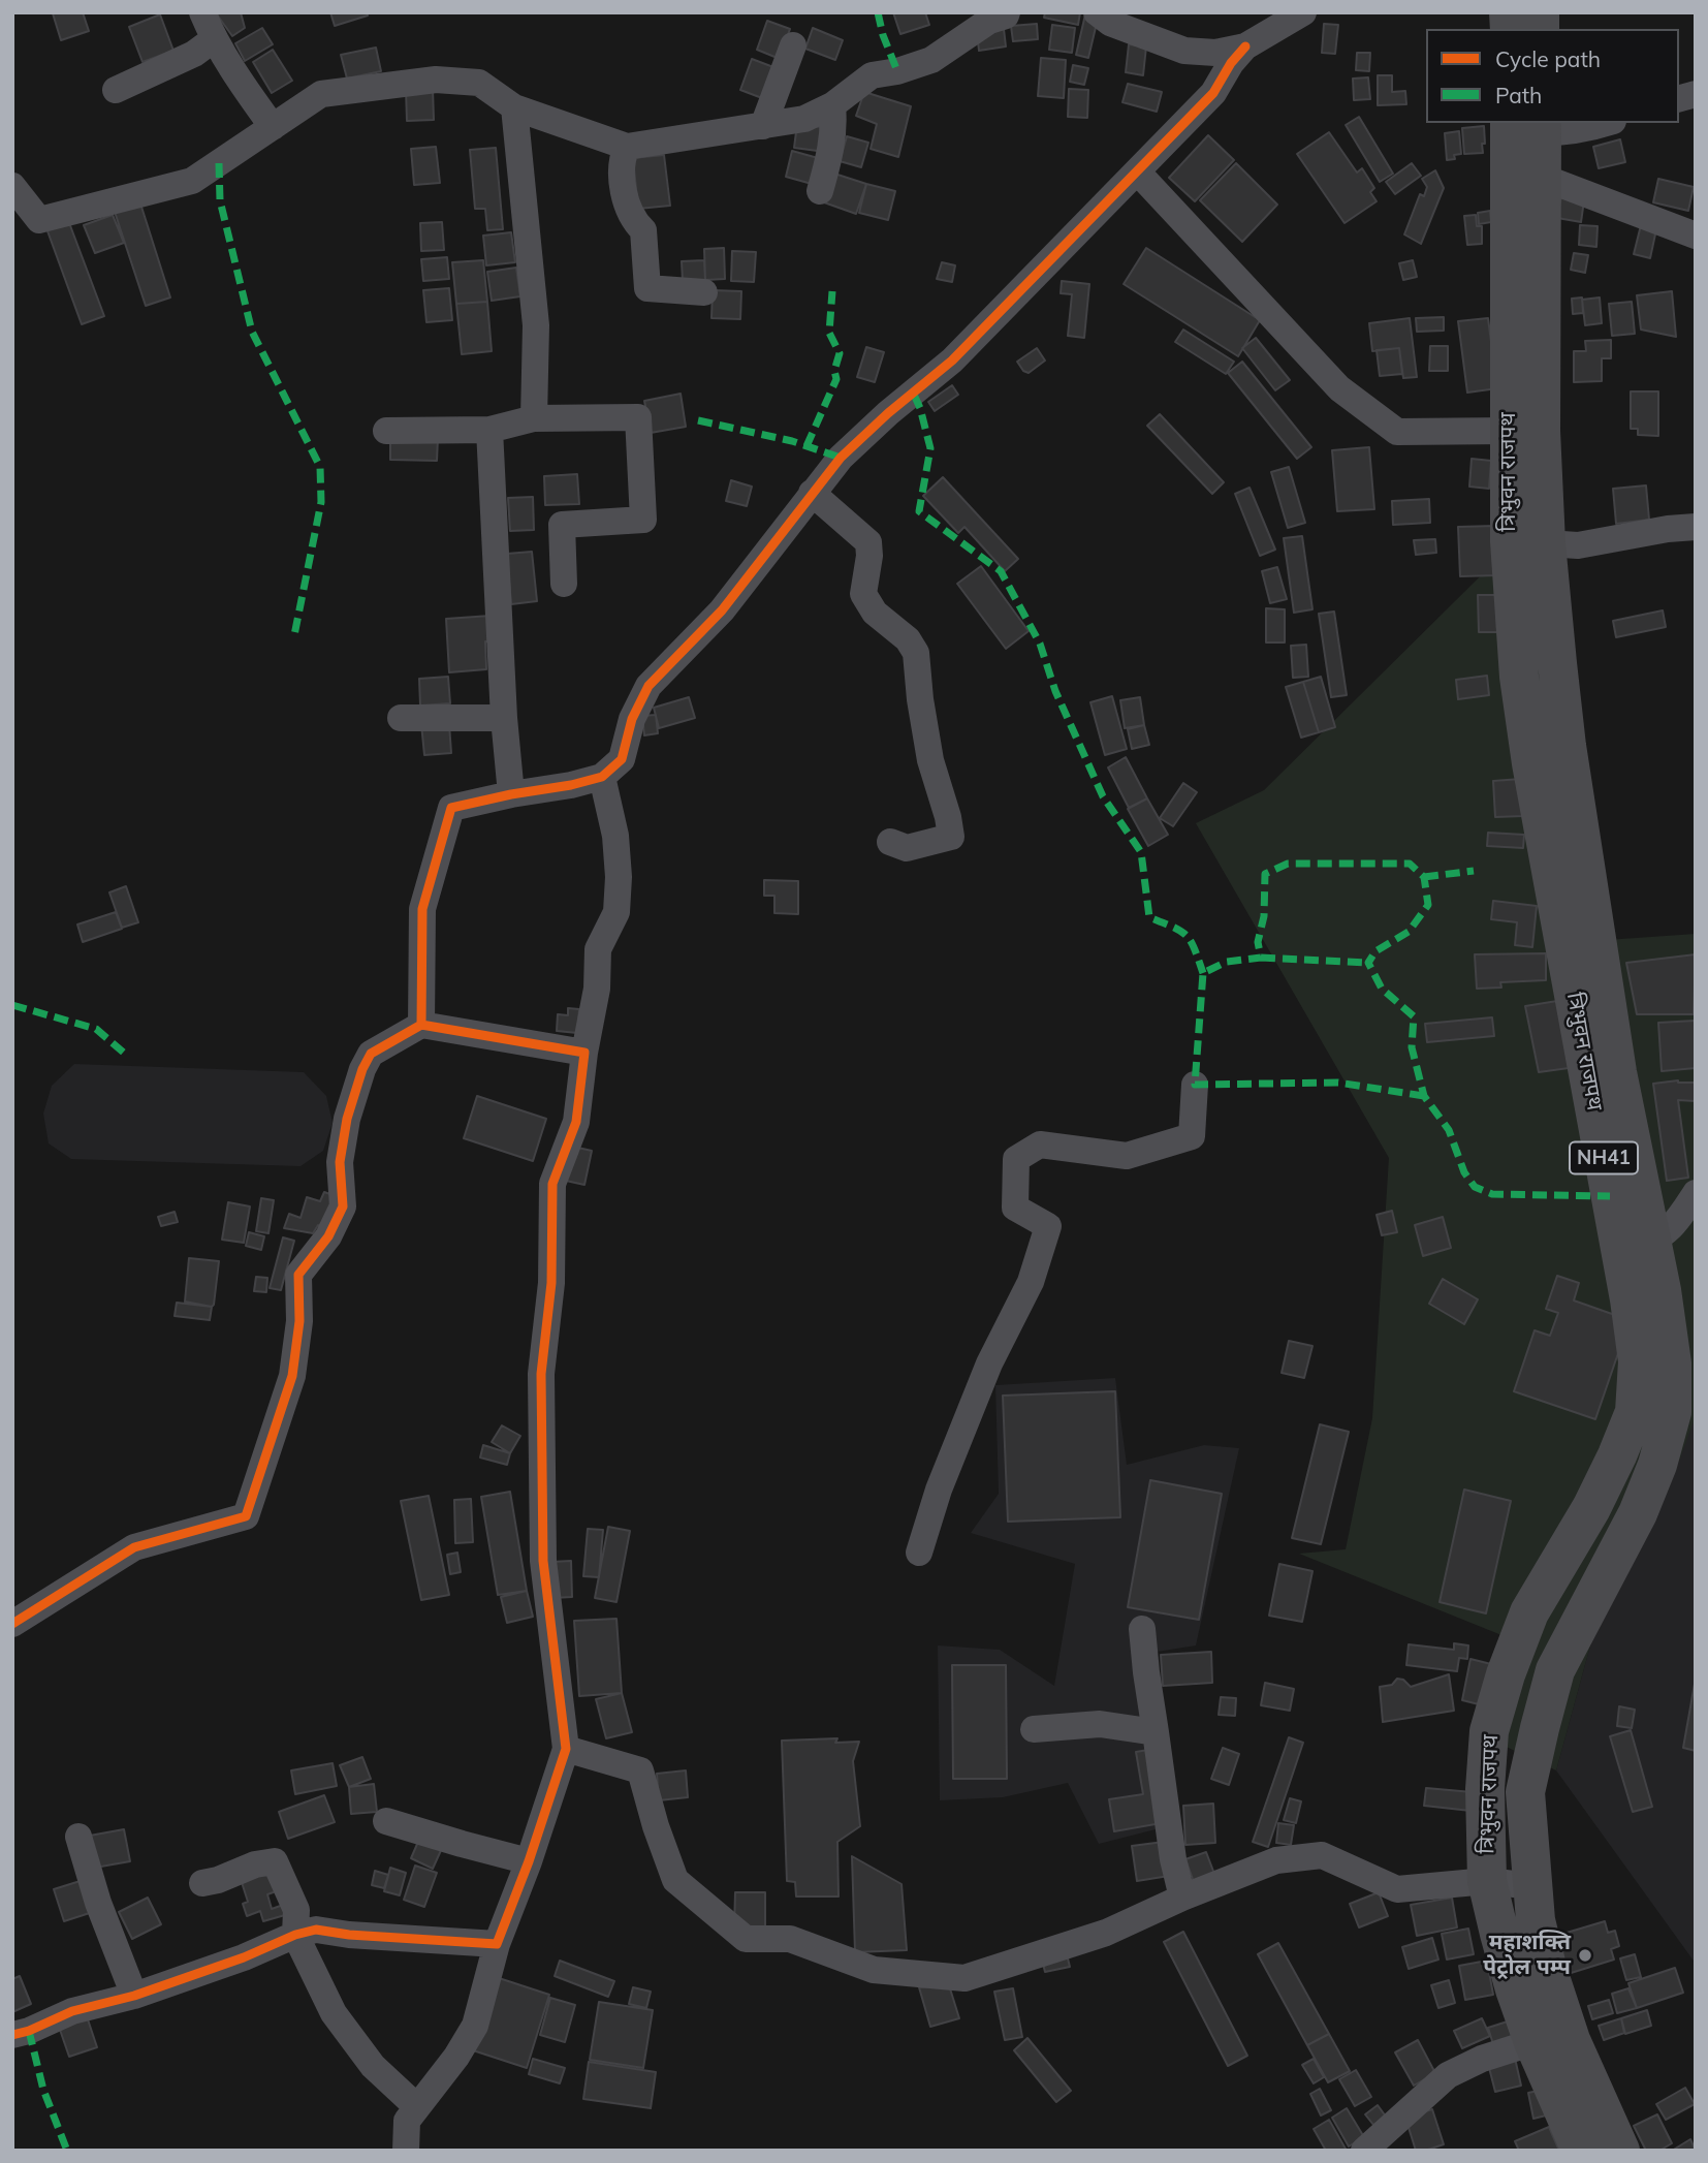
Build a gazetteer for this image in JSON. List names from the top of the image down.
{
  "streets": {
    "highway": ["त्रिभुवन राजपथ", "NH41"]
  },
  "places": ["महाशक्ति पेट्रोल पम्प"],
  "legend": ["Cycle path", "Path"]
}
